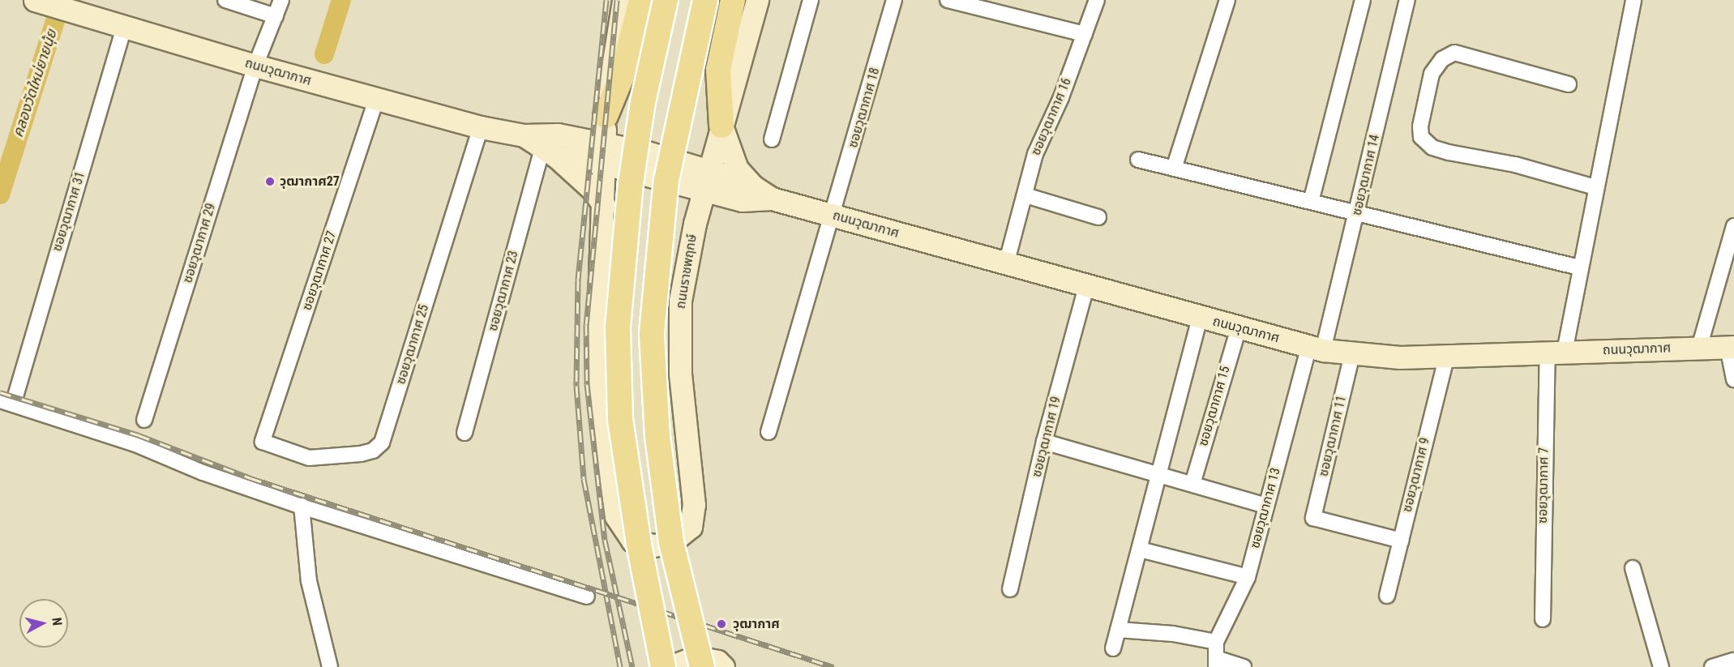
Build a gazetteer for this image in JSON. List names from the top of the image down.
{
  "streets": {
    "main road": ["ถนนวุฒากาศ", "ถนนราชพฤกษ์"],
    "street": [
      "ซอยวุฒากาศ 18",
      "ซอยวุฒากาศ 16",
      "ซอยวุฒากาศ 14",
      "ซอยวุฒากาศ 31",
      "ซอยวุฒากาศ 29",
      "ซอยวุฒากาศ 27",
      "ซอยวุฒากาศ 23",
      "ซอยวุฒากาศ 25",
      "ซอยวุฒากาศ 15",
      "ซอยวุฒากาศ 11",
      "ซอยวุฒากาศ 19",
      "ซอยวุฒากาศ 9",
      "ซอยวุฒากาศ 7",
      "ซอยวุฒากาศ 13"
    ]
  },
  "crossings": [
    ["ถนนวุฒากาศ", "ซอยวุฒากาศ 18"],
    ["ถนนวุฒากาศ", "ซอยวุฒากาศ 16"],
    ["ถนนวุฒากาศ", "ซอยวุฒากาศ 14"],
    ["ถนนวุฒากาศ", "ซอยวุฒากาศ 31"],
    ["ถนนวุฒากาศ", "ซอยวุฒากาศ 29"],
    ["ถนนวุฒากาศ", "ซอยวุฒากาศ 27"],
    ["ถนนวุฒากาศ", "ถนนราชพฤกษ์"],
    ["ถนนวุฒากาศ", "ซอยวุฒากาศ 23"],
    ["ถนนวุฒากาศ", "ซอยวุฒากาศ 25"],
    ["ถนนวุฒากาศ", "ซอยวุฒากาศ 15"],
    ["ถนนวุฒากาศ", "ซอยวุฒากาศ 11"],
    ["ถนนวุฒากาศ", "ซอยวุฒากาศ 19"],
    ["ถนนวุฒากาศ", "ซอยวุฒากาศ 9"],
    ["ถนนวุฒากาศ", "ซอยวุฒากาศ 7"],
    ["ถนนวุฒากาศ", "ซอยวุฒากาศ 13"],
    ["ซอยวุฒากาศ 14", "ซอยวุฒากาศ 13"],
    ["ซอยวุฒากาศ 27", "ซอยวุฒากาศ 25"],
    ["ซอยวุฒากาศ 11", "ซอยวุฒากาศ 9"]
  ],
  "water": ["คลองวัดใหม่ยายนุ้ย"],
  "places": ["วุฒากาศ27", "วุฒากาศ"],
  "north": "right"
}
